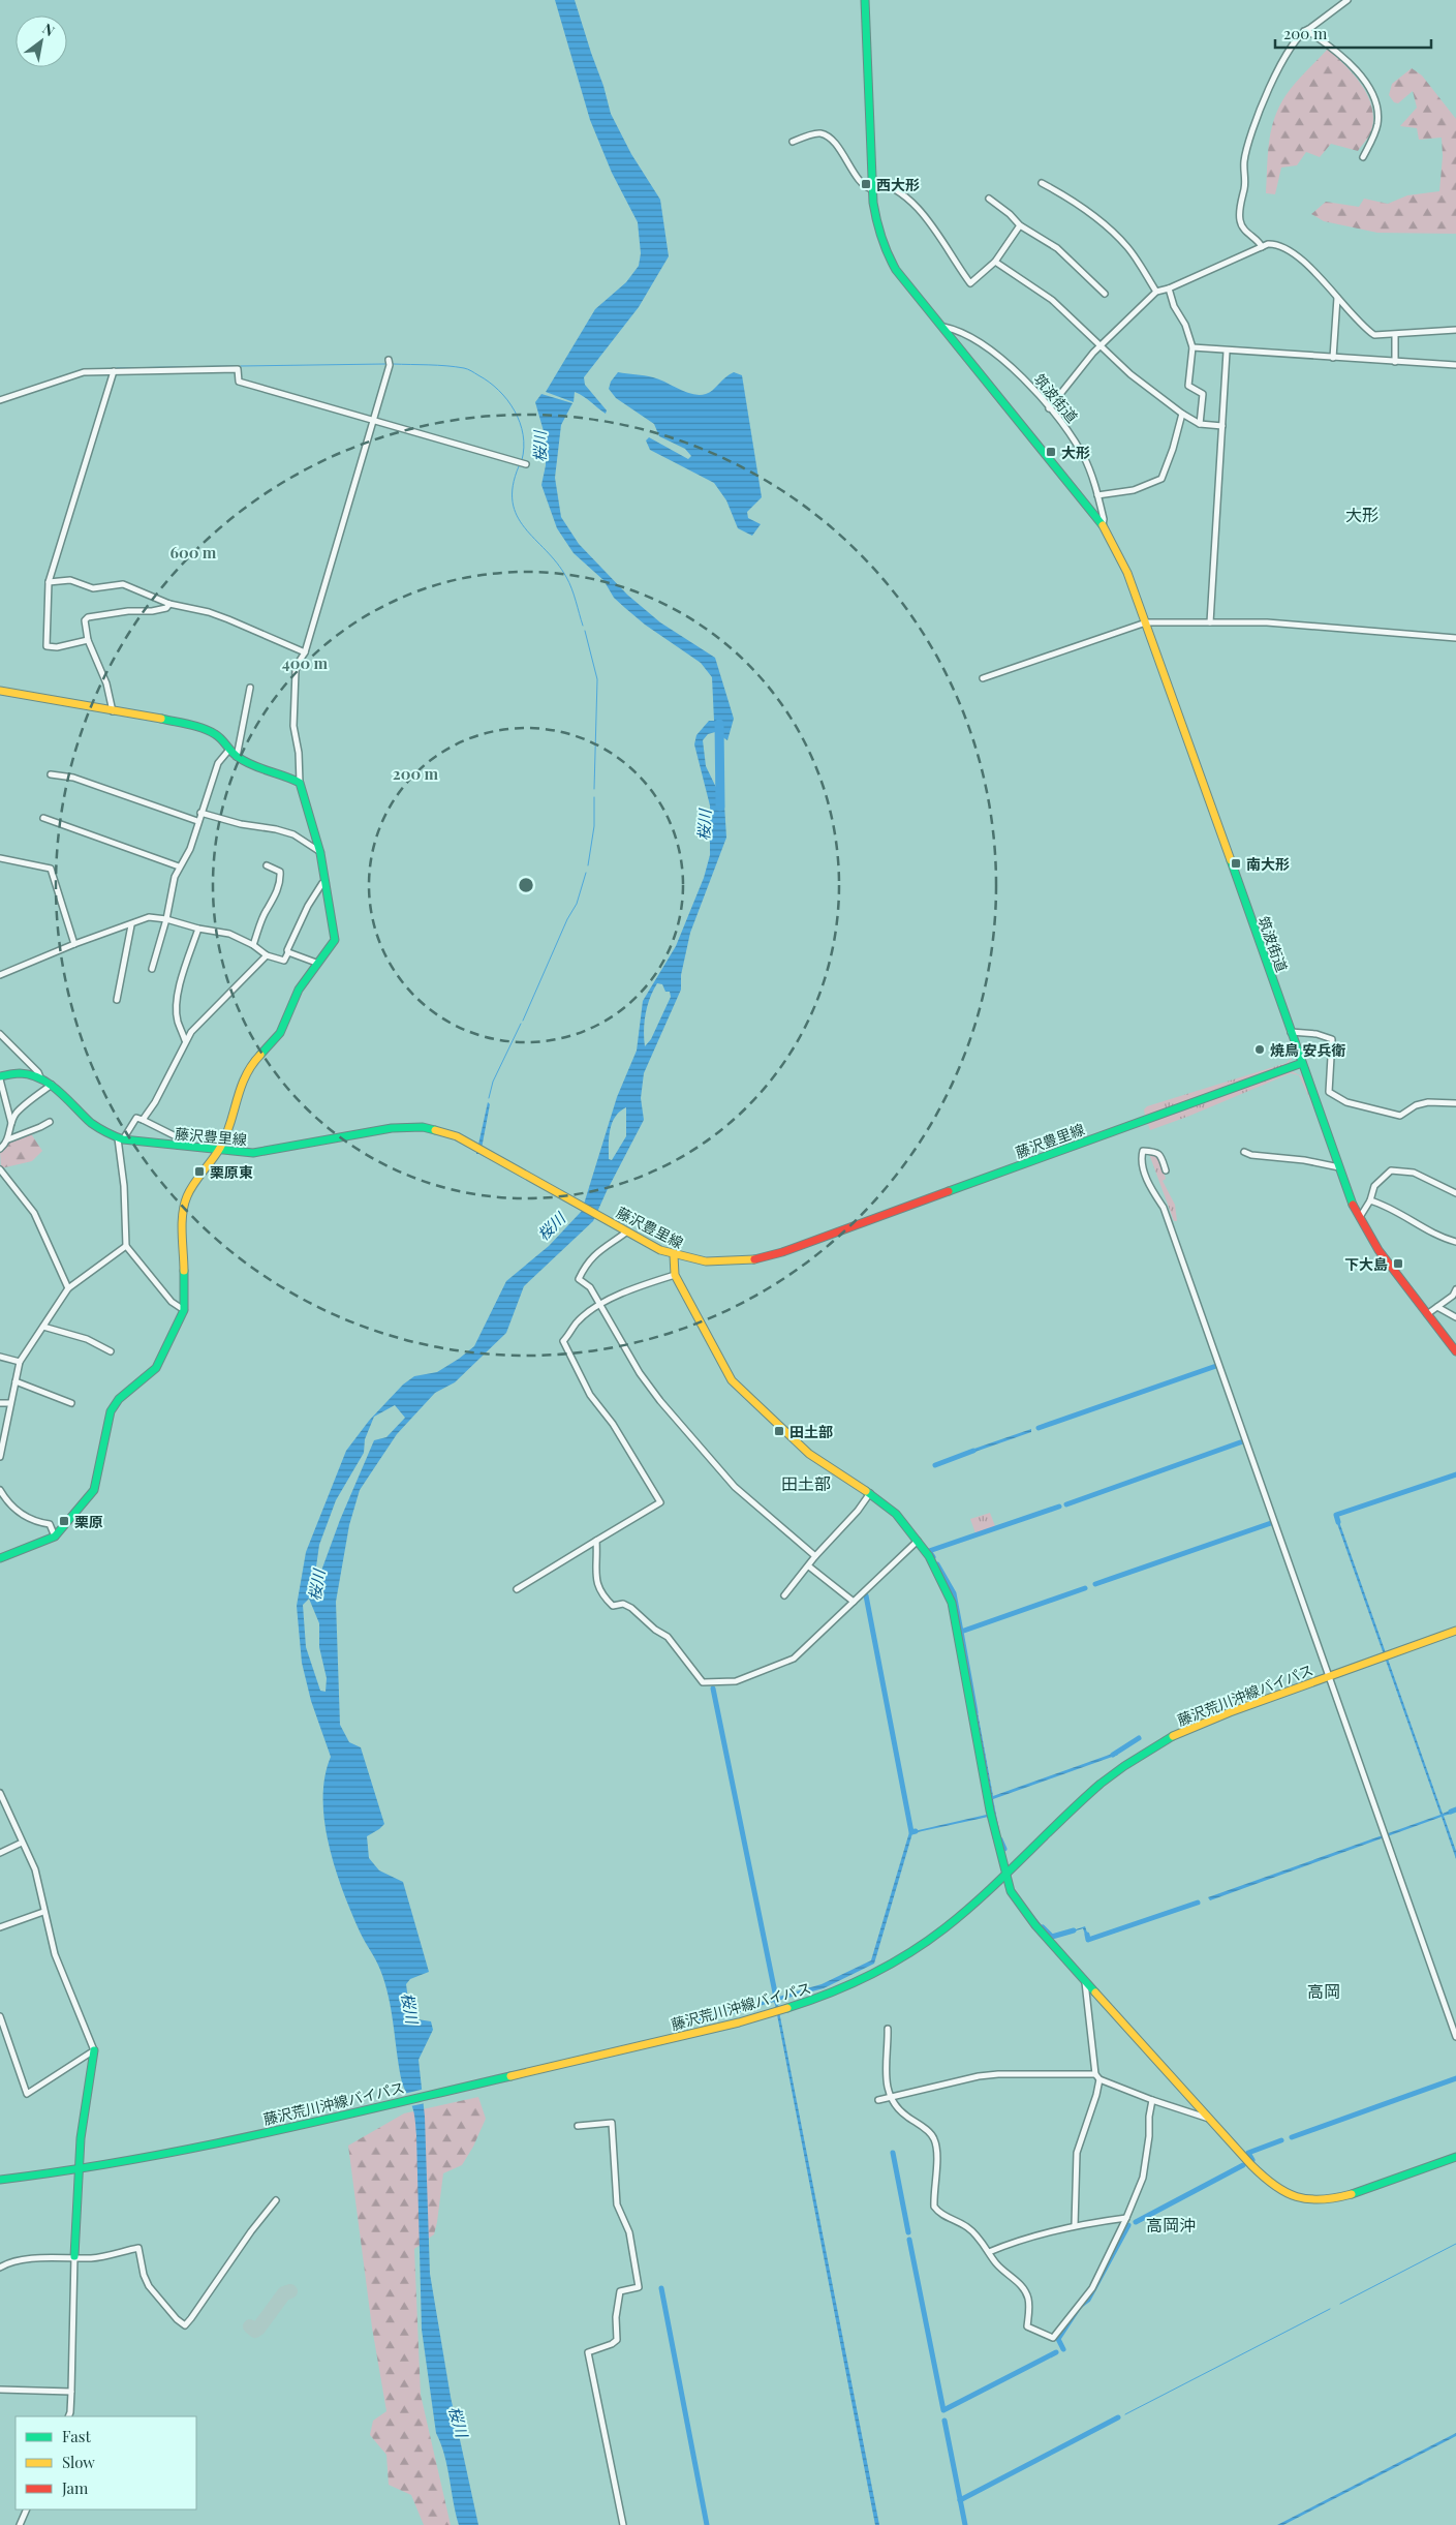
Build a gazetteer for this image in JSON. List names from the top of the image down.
{
  "streets": {
    "main road": ["筑波街道", "藤沢豊里線", "藤沢荒川沖線バイパス"]
  },
  "crossings": [
    ["筑波街道", "藤沢豊里線"]
  ],
  "districts": [
    "大形",
    "田土部",
    "高岡",
    "高岡沖"
  ],
  "water": ["桜川"],
  "places": {
    "transit": [
      "西大形",
      "大形",
      "南大形",
      "栗原東",
      "下大島",
      "田土部",
      "栗原"
    ],
    "other": ["焼鳥 安兵衛"]
  },
  "legend": ["Fast", "Slow", "Jam"],
  "scale_bar": "200 m",
  "north": "top right",
  "rings": ["600 m", "400 m", "200 m"]
}
